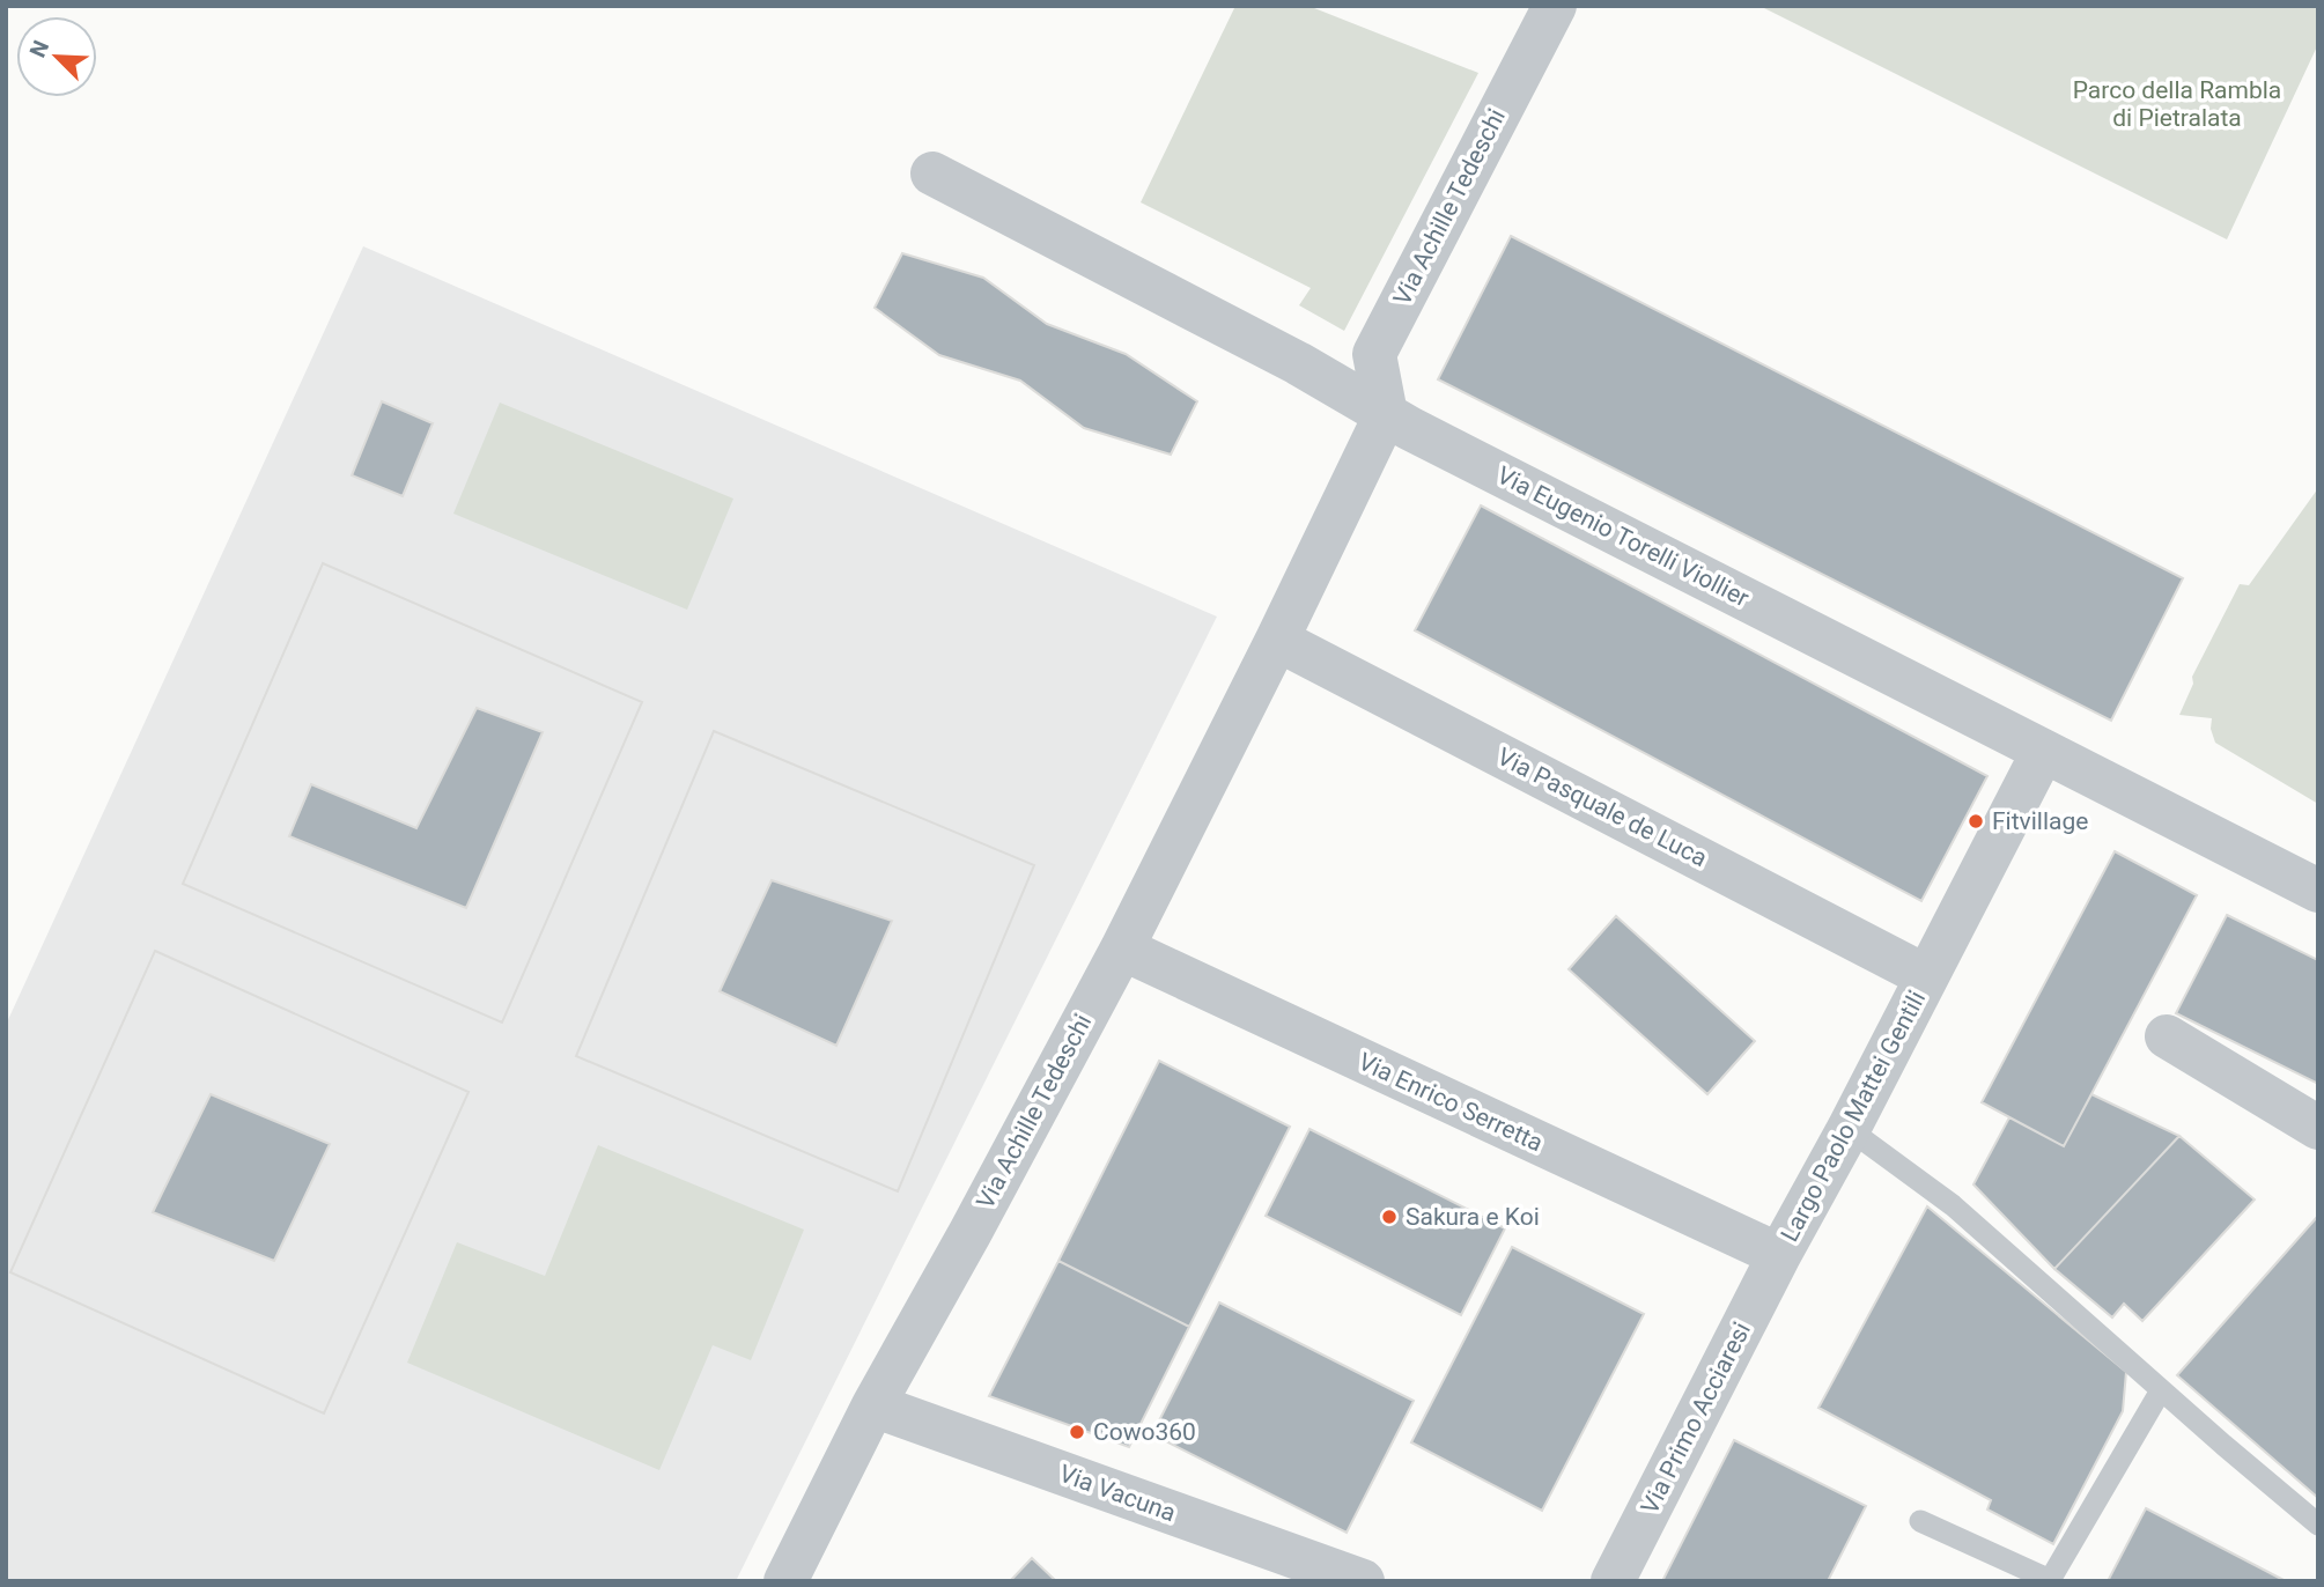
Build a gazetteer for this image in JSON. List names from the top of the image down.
{
  "streets": {
    "street": [
      "Via Achille Tedeschi",
      "Via Eugenio Torelli Viollier",
      "Via Pasquale de Luca",
      "Via Enrico Serretta",
      "Largo Paolo Mattei Gentili",
      "Via Primo Acciaresi",
      "Via Vacuna"
    ]
  },
  "crossings": [
    ["Via Achille Tedeschi", "Via Eugenio Torelli Viollier"],
    ["Via Achille Tedeschi", "Via Pasquale de Luca"],
    ["Via Achille Tedeschi", "Via Enrico Serretta"],
    ["Via Achille Tedeschi", "Via Vacuna"],
    ["Via Pasquale de Luca", "Largo Paolo Mattei Gentili"],
    ["Via Enrico Serretta", "Largo Paolo Mattei Gentili"],
    ["Via Enrico Serretta", "Via Primo Acciaresi"],
    ["Largo Paolo Mattei Gentili", "Via Primo Acciaresi"]
  ],
  "parks": ["Parco della Rambla di Pietralata"],
  "places": ["Fitvillage", "Sakura e Koi", "Cowo360"],
  "north": "top left"
}
